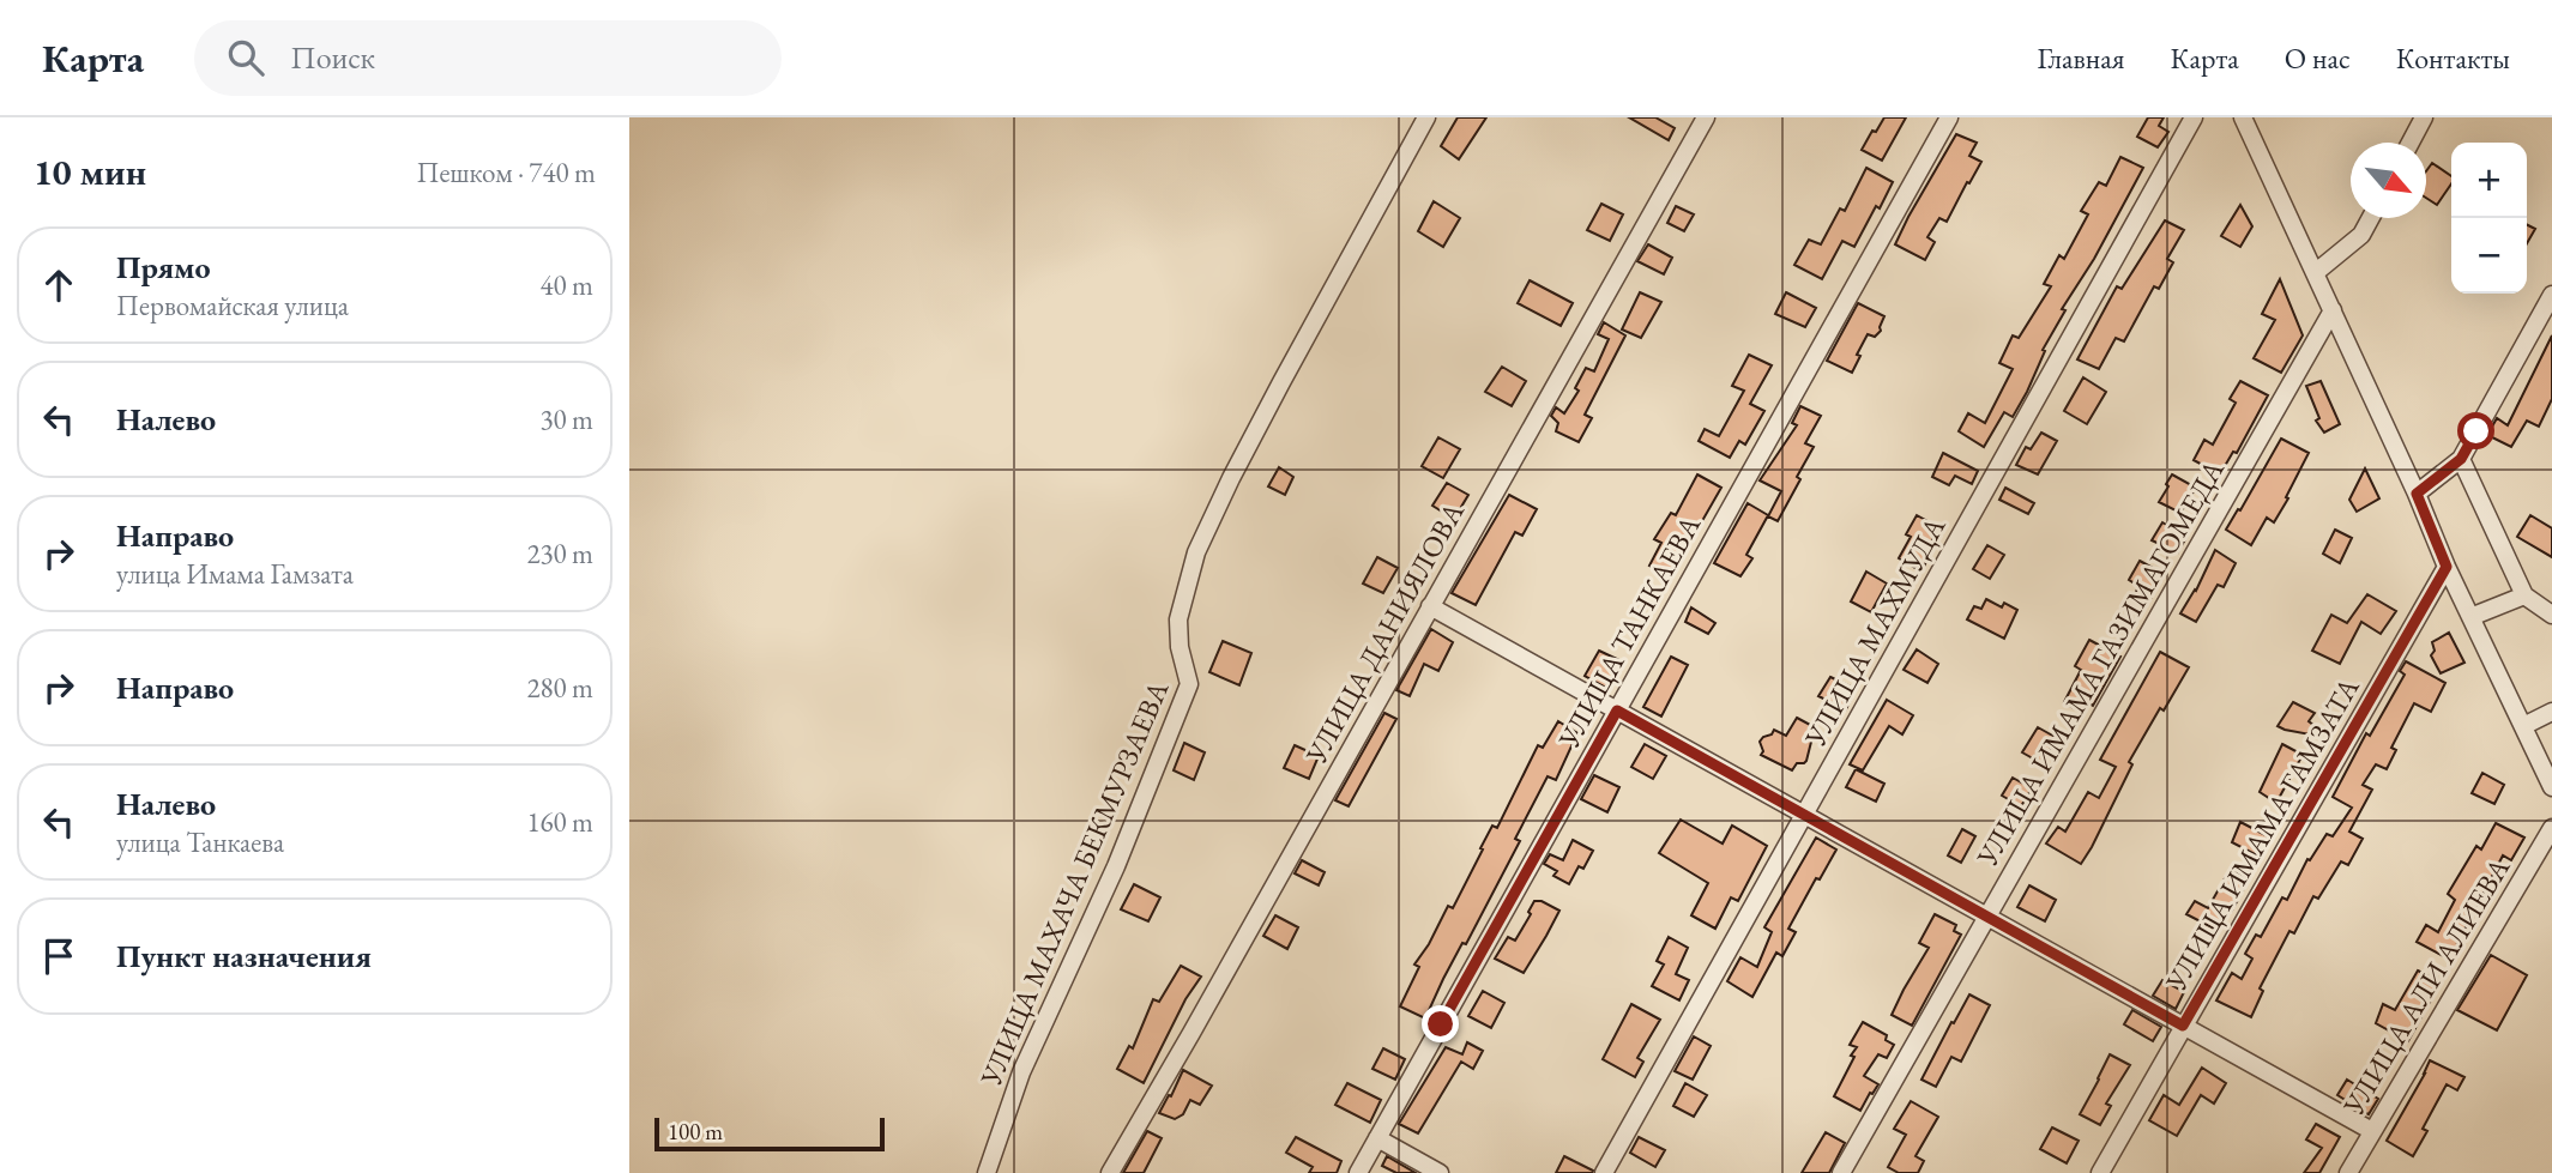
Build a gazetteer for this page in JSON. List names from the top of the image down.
{
  "streets": {
    "street": [
      "УЛИЦА ТАНКАЕВА",
      "УЛИЦА МАХМУДА",
      "УЛИЦА ДАНИЯЛОВА",
      "УЛИЦА ИМАМА ГАЗИМАГОМЕДА",
      "УЛИЦА ИМАМА ГАМЗАТА",
      "УЛИЦА МАХАЧА БЕКМУРЗАЕВА",
      "УЛИЦА АЛИ АЛИЕВА"
    ]
  },
  "scale_bar": "100 m",
  "north": "bottom right",
  "page": {
    "header": "Карта",
    "search": "Поиск",
    "nav": [
      "Главная",
      "Карта",
      "О нас",
      "Контакты"
    ],
    "heading": ["10 мин", "Пешком · 740 m"],
    "map_buttons": ["+", "−"],
    "list": [
      ["Прямо", "Первомайская улица", "40 m"],
      ["Налево", "30 m"],
      ["Направо", "улица Имама Гамзата", "230 m"],
      ["Направо", "280 m"],
      ["Налево", "улица Танкаева", "160 m"],
      "Пункт назначения"
    ],
    "scale": "100 m"
  }
}
